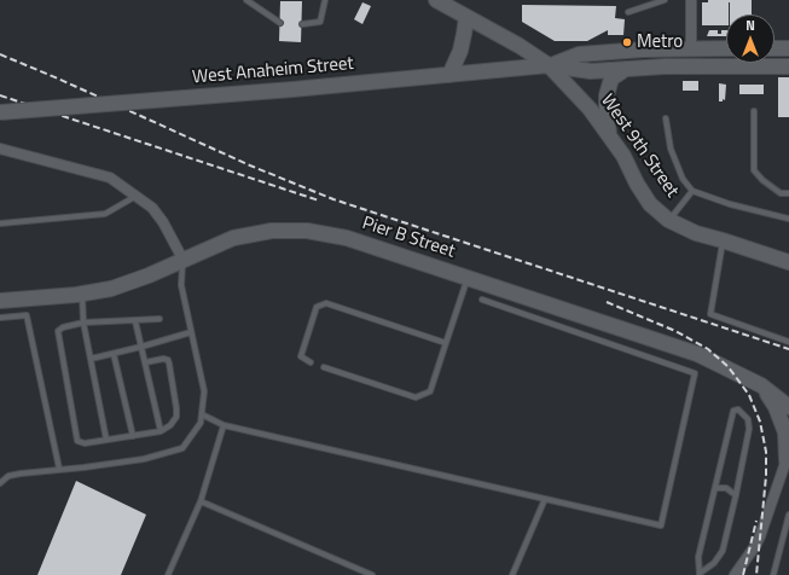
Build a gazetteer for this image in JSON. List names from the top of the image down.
{
  "streets": {
    "main road": ["West Anaheim Street", "West 9th Street", "Pier B Street"]
  },
  "crossings": [
    ["West Anaheim Street", "West 9th Street"]
  ],
  "places": ["Metro"],
  "north": "top"
}
